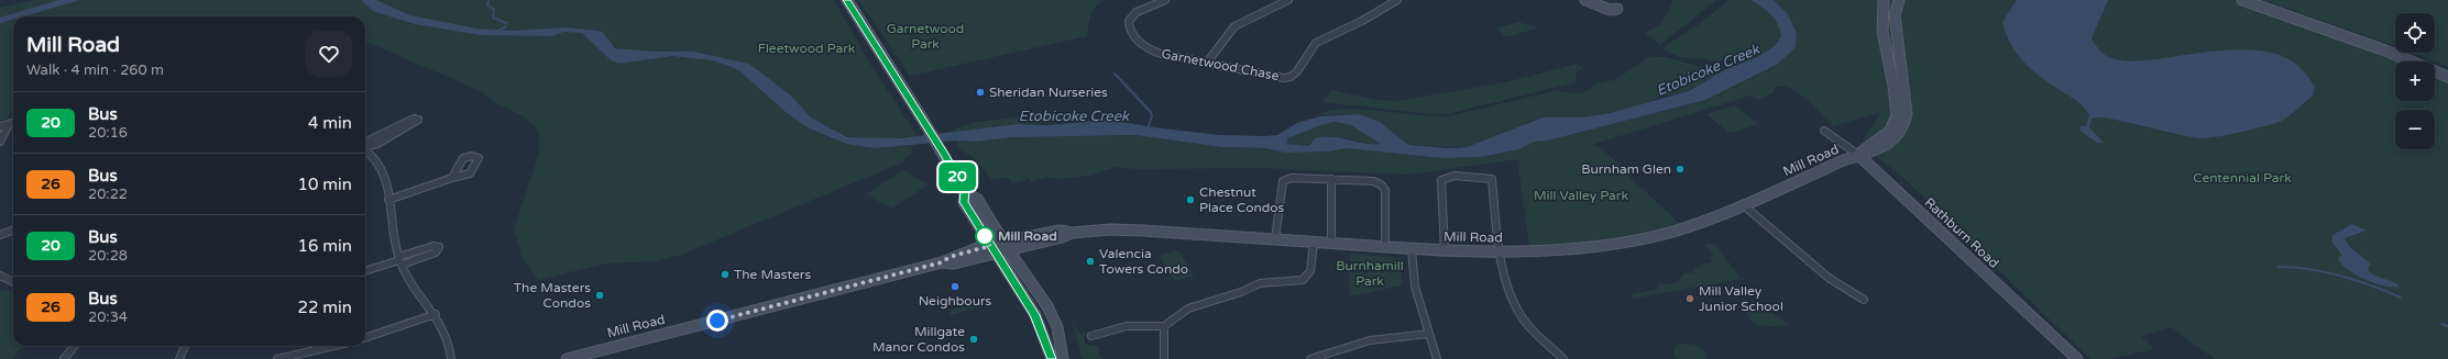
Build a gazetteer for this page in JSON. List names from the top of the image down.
{
  "streets": {
    "street": ["Garnetwood Chase", "Mill Road", "Rathburn Road"]
  },
  "crossings": [
    ["Mill Road", "Rathburn Road"]
  ],
  "water": ["Etobicoke Creek"],
  "parks": [
    "Garnetwood Park",
    "Fleetwood Park",
    "Centennial Park",
    "Mill Valley Park",
    "Burnhamill Park"
  ],
  "places": [
    "Sheridan Nurseries",
    "Burnham Glen",
    "Chestnut Place Condos",
    "Mill Road",
    "Valencia Towers Condo",
    "The Masters",
    "Neighbours",
    "The Masters Condos",
    "Mill Valley Junior School",
    "Millgate Manor Condos"
  ],
  "lines": ["bus line 20"],
  "page": {
    "on_map": "20",
    "map_buttons": ["+", "−"],
    "heading": ["Mill Road", "Walk · 4 min · 260 m"],
    "list": [
      {
        "mark": "20",
        "name": "Bus",
        "note": "20:16",
        "value": "4 min"
      },
      {
        "mark": "26",
        "name": "Bus",
        "note": "20:22",
        "value": "10 min"
      },
      {
        "mark": "20",
        "name": "Bus",
        "note": "20:28",
        "value": "16 min"
      },
      {
        "mark": "26",
        "name": "Bus",
        "note": "20:34",
        "value": "22 min"
      }
    ]
  }
}
